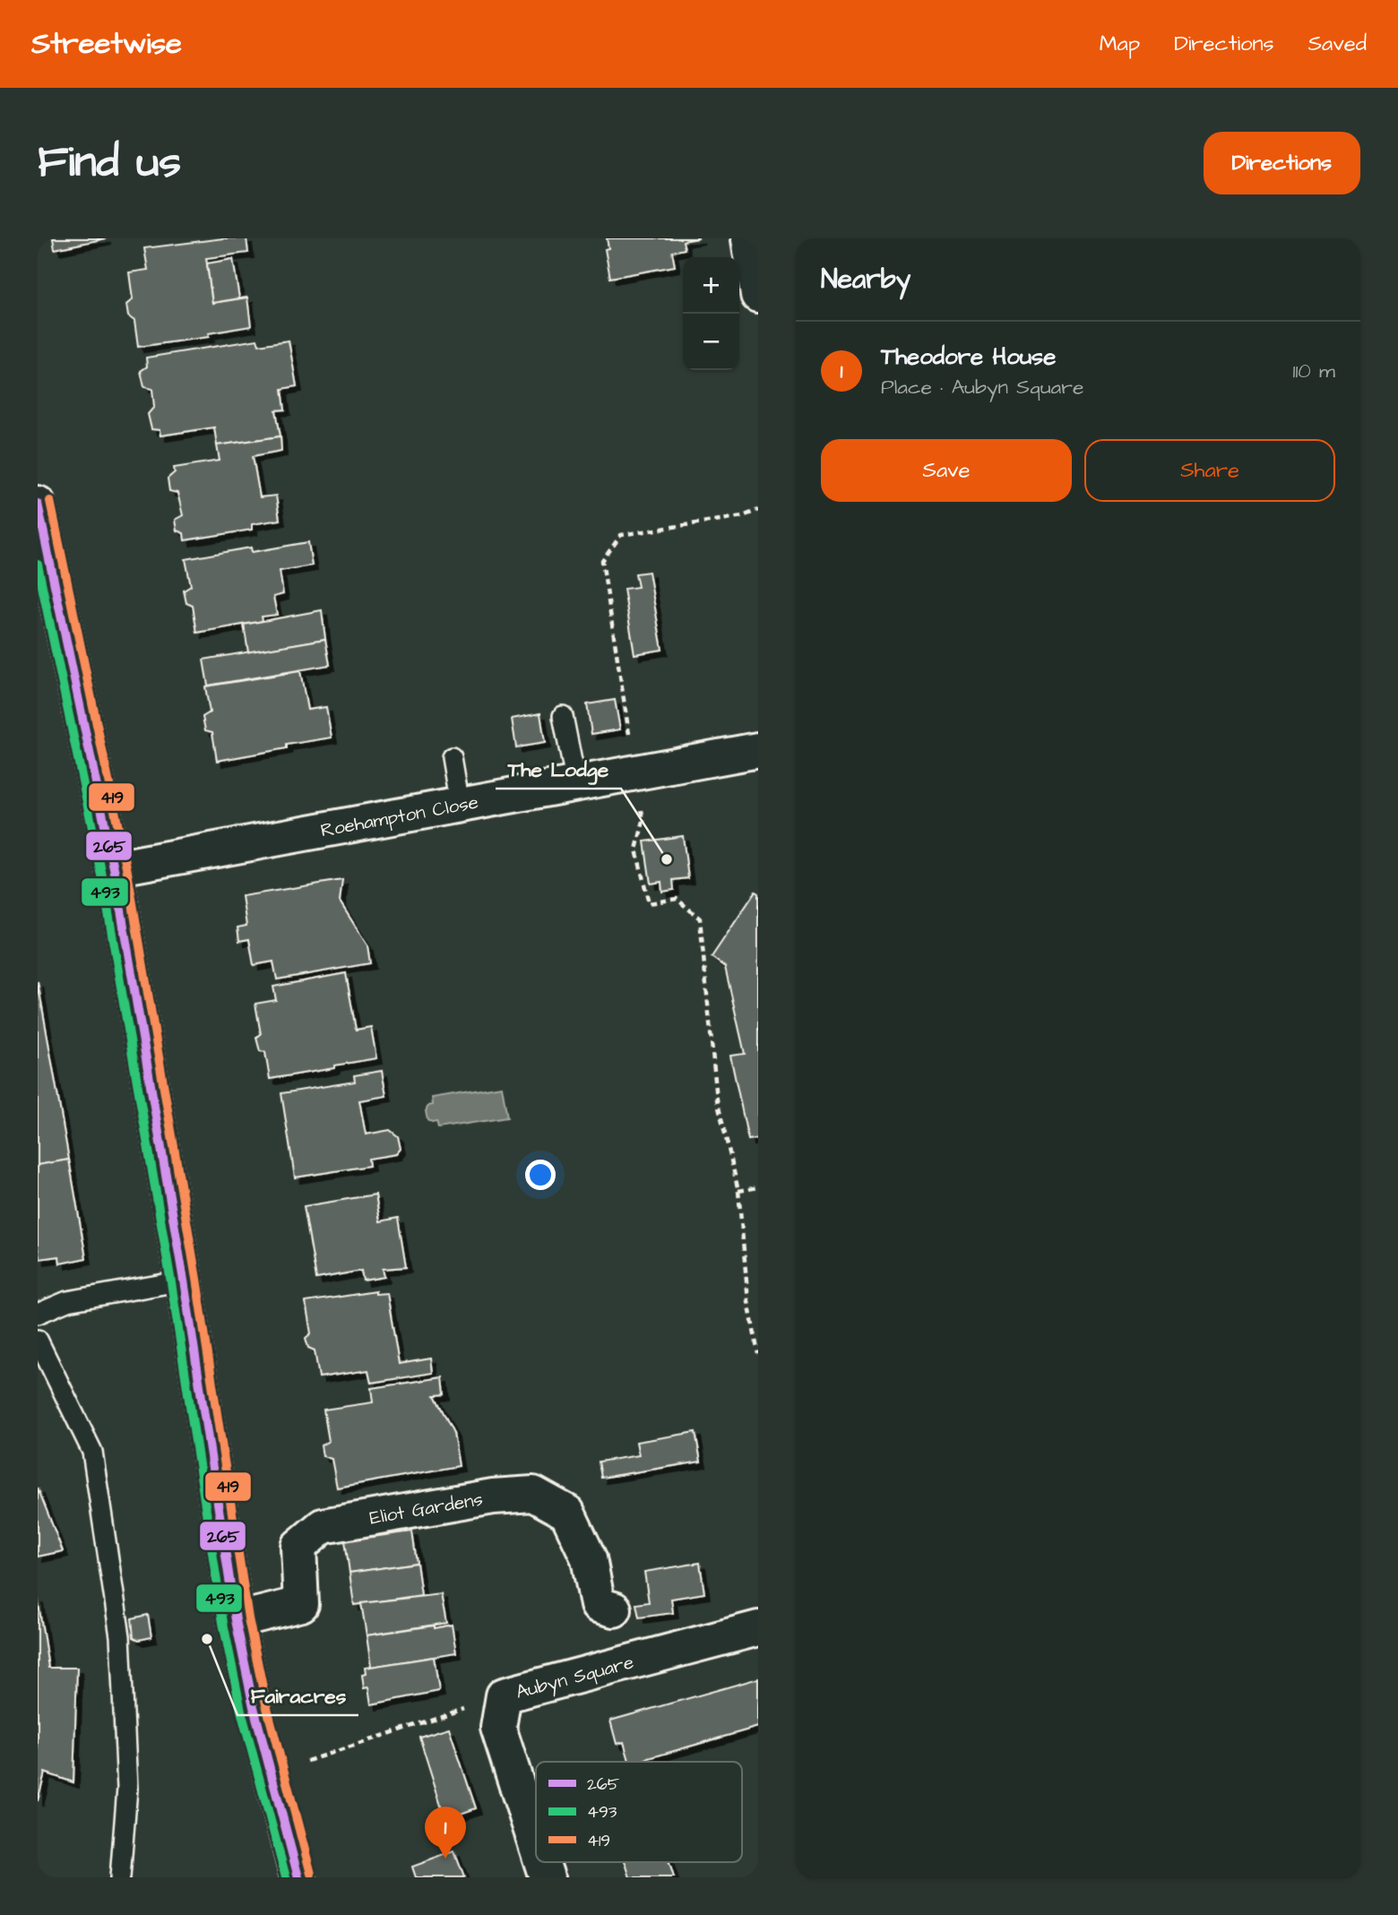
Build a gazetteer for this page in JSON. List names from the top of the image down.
{
  "streets": {
    "main road": ["Roehampton Close", "Eliot Gardens", "Aubyn Square"]
  },
  "places": ["The Lodge", "Fairacres"],
  "lines": ["transit line 419", "transit line 265", "transit line 493"],
  "legend": ["265", "493", "419"],
  "page": {
    "header": "Streetwise",
    "nav": ["Map", "Directions", "Saved"],
    "buttons": [
      "Directions",
      ["Save", "Share"]
    ],
    "title": "Find us",
    "heading": "Nearby",
    "map_buttons": ["+", "−"],
    "list": [
      {
        "mark": "1",
        "name": "Theodore House",
        "note": "Place · Aubyn Square",
        "value": "110 m"
      }
    ],
    "pins": "1"
  }
}
